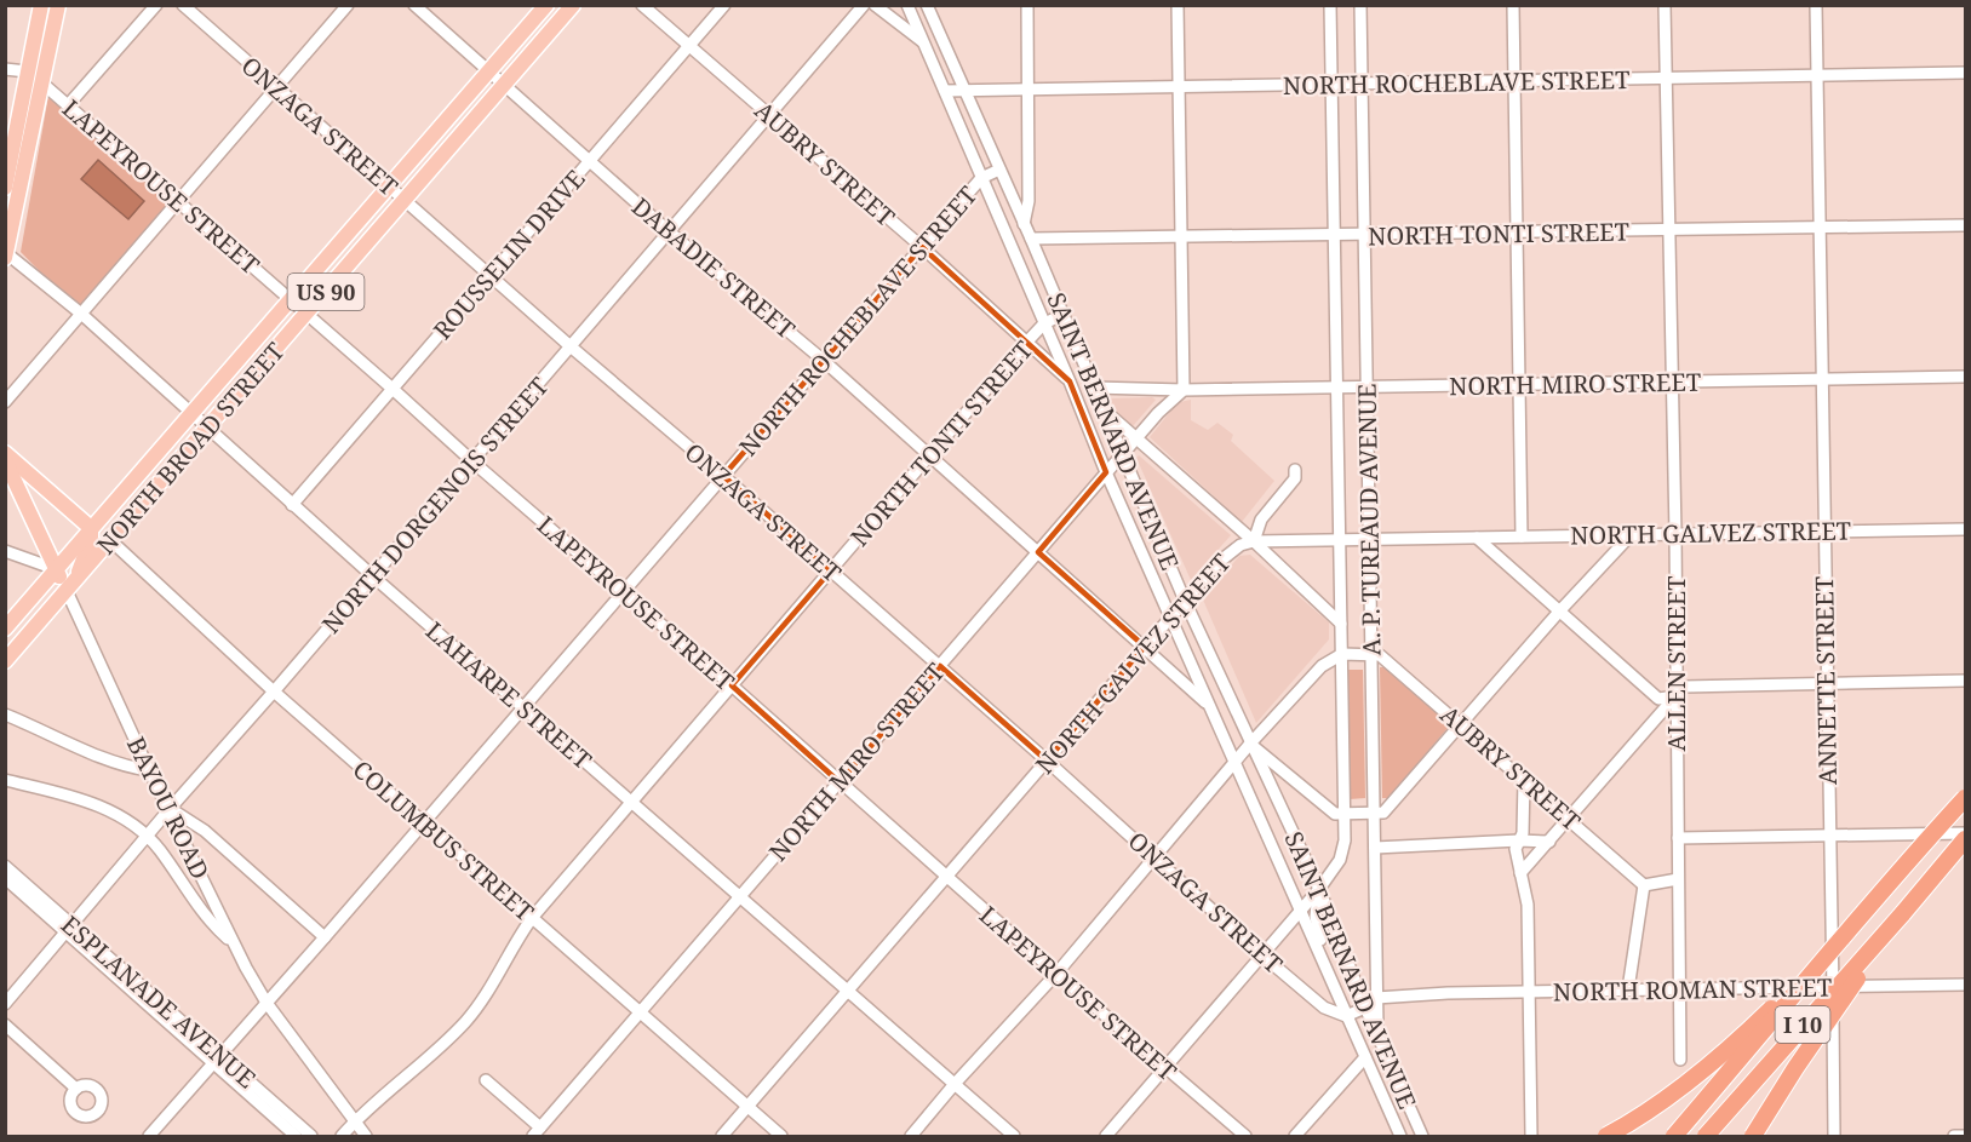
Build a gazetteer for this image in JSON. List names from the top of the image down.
{
  "streets": {
    "highway": ["I 10"],
    "main road": ["US 90", "NORTH BROAD STREET", "BAYOU ROAD"],
    "street": [
      "NORTH ROCHEBLAVE STREET",
      "ONZAGA STREET",
      "AUBRY STREET",
      "LAPEYROUSE STREET",
      "NORTH TONTI STREET",
      "ROUSSELIN DRIVE",
      "DABADIE STREET",
      "NORTH MIRO STREET",
      "SAINT BERNARD AVENUE",
      "NORTH DORGENOIS STREET",
      "A. P. TUREAUD AVENUE",
      "NORTH GALVEZ STREET",
      "ALLEN STREET",
      "ANNETTE STREET",
      "LAHARPE STREET",
      "COLUMBUS STREET",
      "NORTH ROMAN STREET",
      "ESPLANADE AVENUE"
    ]
  },
  "crossings": [
    ["NORTH ROCHEBLAVE STREET", "ONZAGA STREET"],
    ["NORTH ROCHEBLAVE STREET", "AUBRY STREET"],
    ["NORTH ROCHEBLAVE STREET", "LAPEYROUSE STREET"],
    ["NORTH ROCHEBLAVE STREET", "DABADIE STREET"],
    ["NORTH ROCHEBLAVE STREET", "SAINT BERNARD AVENUE"],
    ["NORTH ROCHEBLAVE STREET", "A. P. TUREAUD AVENUE"],
    ["NORTH ROCHEBLAVE STREET", "ALLEN STREET"],
    ["NORTH ROCHEBLAVE STREET", "ANNETTE STREET"],
    ["NORTH ROCHEBLAVE STREET", "LAHARPE STREET"],
    ["NORTH ROCHEBLAVE STREET", "BAYOU ROAD"],
    ["NORTH ROCHEBLAVE STREET", "COLUMBUS STREET"],
    ["NORTH ROCHEBLAVE STREET", "ESPLANADE AVENUE"],
    ["ONZAGA STREET", "NORTH TONTI STREET"],
    ["ONZAGA STREET", "ROUSSELIN DRIVE"],
    ["ONZAGA STREET", "NORTH MIRO STREET"],
    ["ONZAGA STREET", "SAINT BERNARD AVENUE"],
    ["ONZAGA STREET", "NORTH BROAD STREET"],
    ["ONZAGA STREET", "NORTH DORGENOIS STREET"],
    ["ONZAGA STREET", "A. P. TUREAUD AVENUE"],
    ["ONZAGA STREET", "NORTH GALVEZ STREET"],
    ["AUBRY STREET", "NORTH TONTI STREET"],
    ["AUBRY STREET", "ROUSSELIN DRIVE"],
    ["AUBRY STREET", "SAINT BERNARD AVENUE"],
    ["AUBRY STREET", "NORTH DORGENOIS STREET"],
    ["AUBRY STREET", "A. P. TUREAUD AVENUE"],
    ["LAPEYROUSE STREET", "NORTH TONTI STREET"],
    ["LAPEYROUSE STREET", "ROUSSELIN DRIVE"],
    ["LAPEYROUSE STREET", "NORTH MIRO STREET"],
    ["LAPEYROUSE STREET", "NORTH BROAD STREET"],
    ["LAPEYROUSE STREET", "NORTH DORGENOIS STREET"],
    ["LAPEYROUSE STREET", "A. P. TUREAUD AVENUE"],
    ["LAPEYROUSE STREET", "NORTH GALVEZ STREET"],
    ["NORTH TONTI STREET", "DABADIE STREET"],
    ["NORTH TONTI STREET", "SAINT BERNARD AVENUE"],
    ["NORTH TONTI STREET", "A. P. TUREAUD AVENUE"],
    ["NORTH TONTI STREET", "ALLEN STREET"],
    ["NORTH TONTI STREET", "ANNETTE STREET"],
    ["NORTH TONTI STREET", "LAHARPE STREET"],
    ["NORTH TONTI STREET", "BAYOU ROAD"],
    ["NORTH TONTI STREET", "COLUMBUS STREET"],
    ["ROUSSELIN DRIVE", "DABADIE STREET"],
    ["ROUSSELIN DRIVE", "LAHARPE STREET"],
    ["DABADIE STREET", "NORTH MIRO STREET"],
    ["DABADIE STREET", "SAINT BERNARD AVENUE"],
    ["DABADIE STREET", "NORTH BROAD STREET"],
    ["DABADIE STREET", "NORTH DORGENOIS STREET"],
    ["DABADIE STREET", "NORTH GALVEZ STREET"],
    ["NORTH MIRO STREET", "SAINT BERNARD AVENUE"],
    ["NORTH MIRO STREET", "A. P. TUREAUD AVENUE"],
    ["NORTH MIRO STREET", "ALLEN STREET"],
    ["NORTH MIRO STREET", "ANNETTE STREET"],
    ["NORTH MIRO STREET", "LAHARPE STREET"],
    ["NORTH MIRO STREET", "COLUMBUS STREET"],
    ["SAINT BERNARD AVENUE", "A. P. TUREAUD AVENUE"],
    ["SAINT BERNARD AVENUE", "NORTH GALVEZ STREET"],
    ["NORTH BROAD STREET", "LAHARPE STREET"],
    ["NORTH BROAD STREET", "BAYOU ROAD"],
    ["NORTH BROAD STREET", "COLUMBUS STREET"],
    ["NORTH DORGENOIS STREET", "LAHARPE STREET"],
    ["NORTH DORGENOIS STREET", "BAYOU ROAD"],
    ["NORTH DORGENOIS STREET", "COLUMBUS STREET"],
    ["NORTH DORGENOIS STREET", "ESPLANADE AVENUE"],
    ["A. P. TUREAUD AVENUE", "NORTH GALVEZ STREET"],
    ["A. P. TUREAUD AVENUE", "NORTH ROMAN STREET"],
    ["NORTH GALVEZ STREET", "ALLEN STREET"],
    ["NORTH GALVEZ STREET", "ANNETTE STREET"],
    ["NORTH GALVEZ STREET", "LAHARPE STREET"],
    ["NORTH GALVEZ STREET", "COLUMBUS STREET"],
    ["ALLEN STREET", "NORTH ROMAN STREET"],
    ["ANNETTE STREET", "NORTH ROMAN STREET"]
  ]
}
